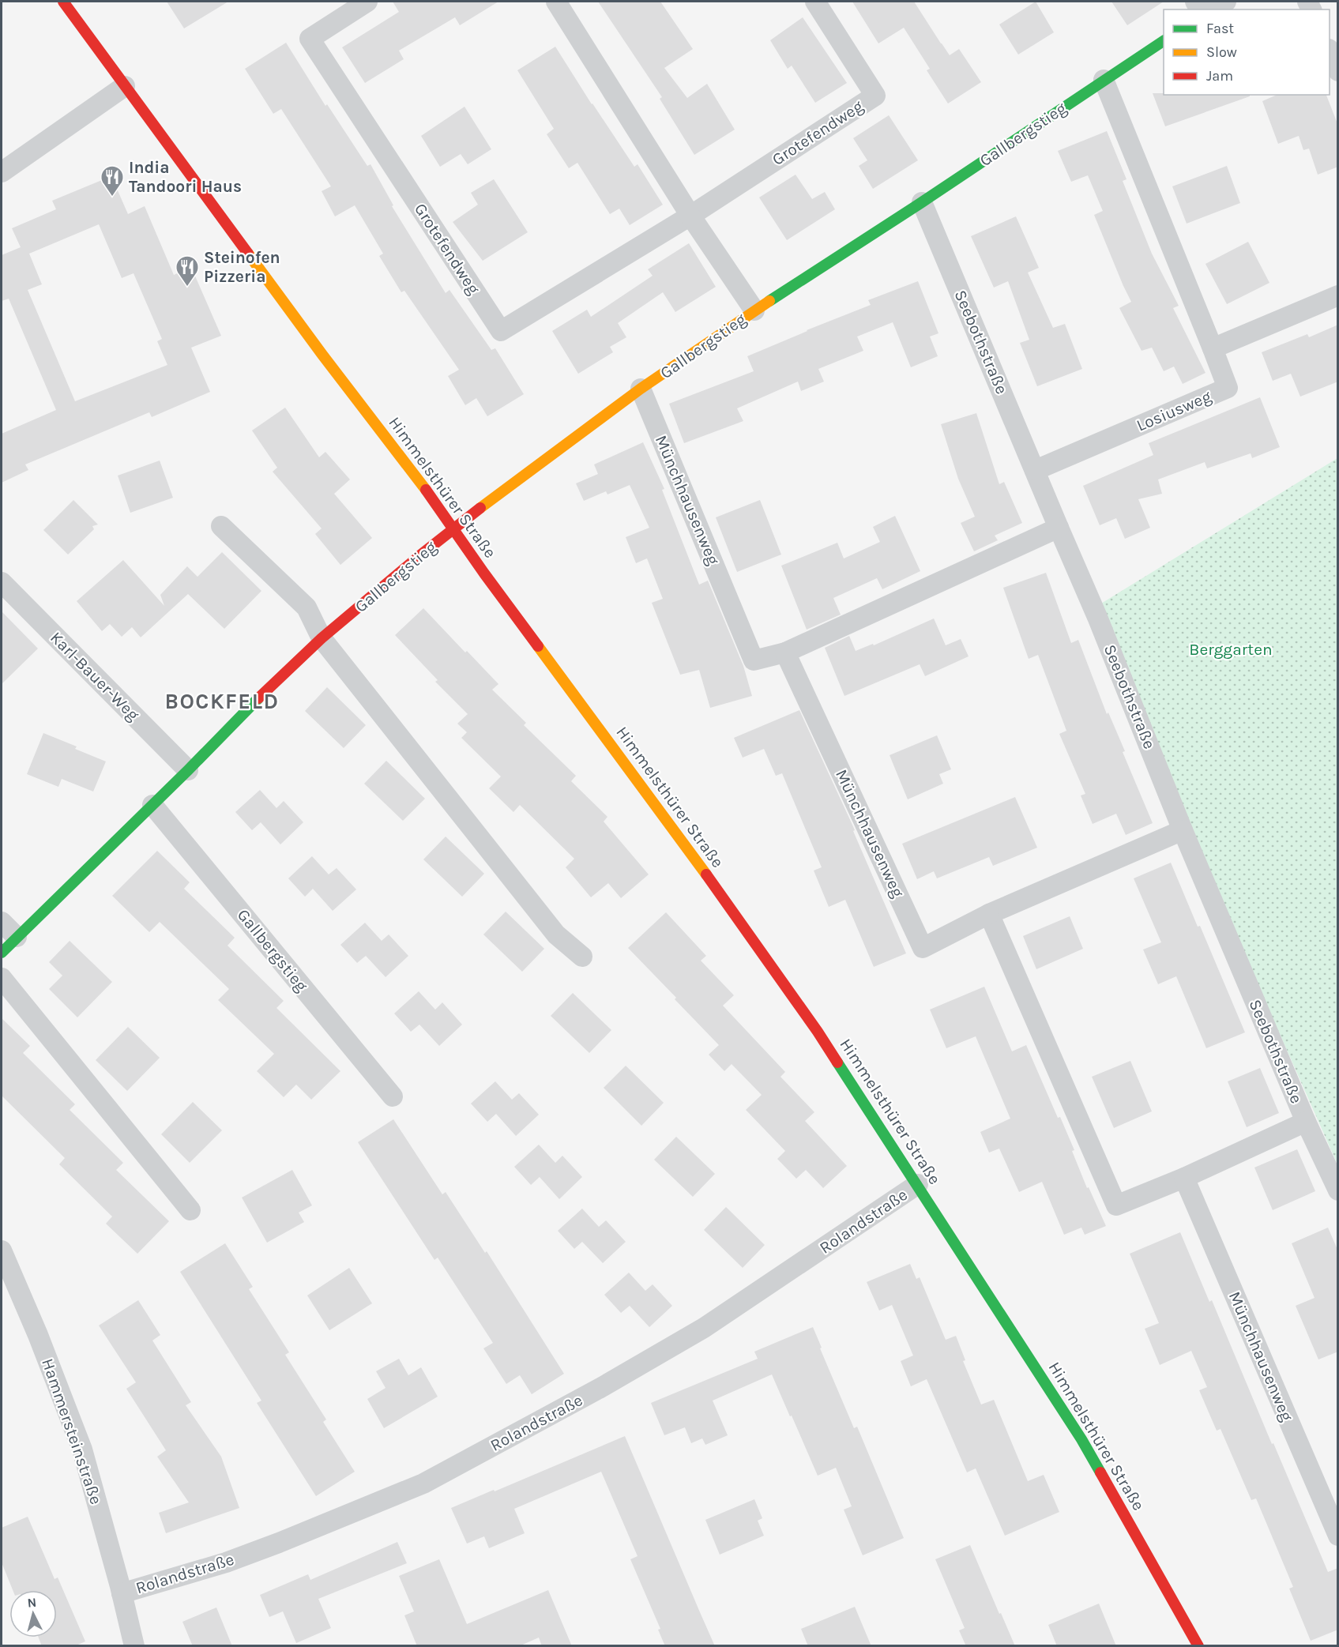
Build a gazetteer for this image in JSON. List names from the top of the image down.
{
  "streets": {
    "street": [
      "Grotefendweg",
      "Gallbergstieg",
      "Seebothstraße",
      "Losiusweg",
      "Himmelsthürer Straße",
      "Münchhausenweg",
      "Karl-Bauer-Weg",
      "Rolandstraße",
      "Hammersteinstraße"
    ]
  },
  "crossings": [
    ["Gallbergstieg", "Seebothstraße"],
    ["Gallbergstieg", "Himmelsthürer Straße"],
    ["Gallbergstieg", "Münchhausenweg"],
    ["Gallbergstieg", "Karl-Bauer-Weg"],
    ["Seebothstraße", "Losiusweg"],
    ["Seebothstraße", "Münchhausenweg"],
    ["Himmelsthürer Straße", "Rolandstraße"],
    ["Rolandstraße", "Hammersteinstraße"]
  ],
  "districts": ["BOCKFELD"],
  "parks": ["Berggarten"],
  "places": {
    "restaurant": ["India Tandoori Haus", "Steinofen Pizzeria"]
  },
  "legend": ["Fast", "Slow", "Jam"],
  "north": "top"
}
